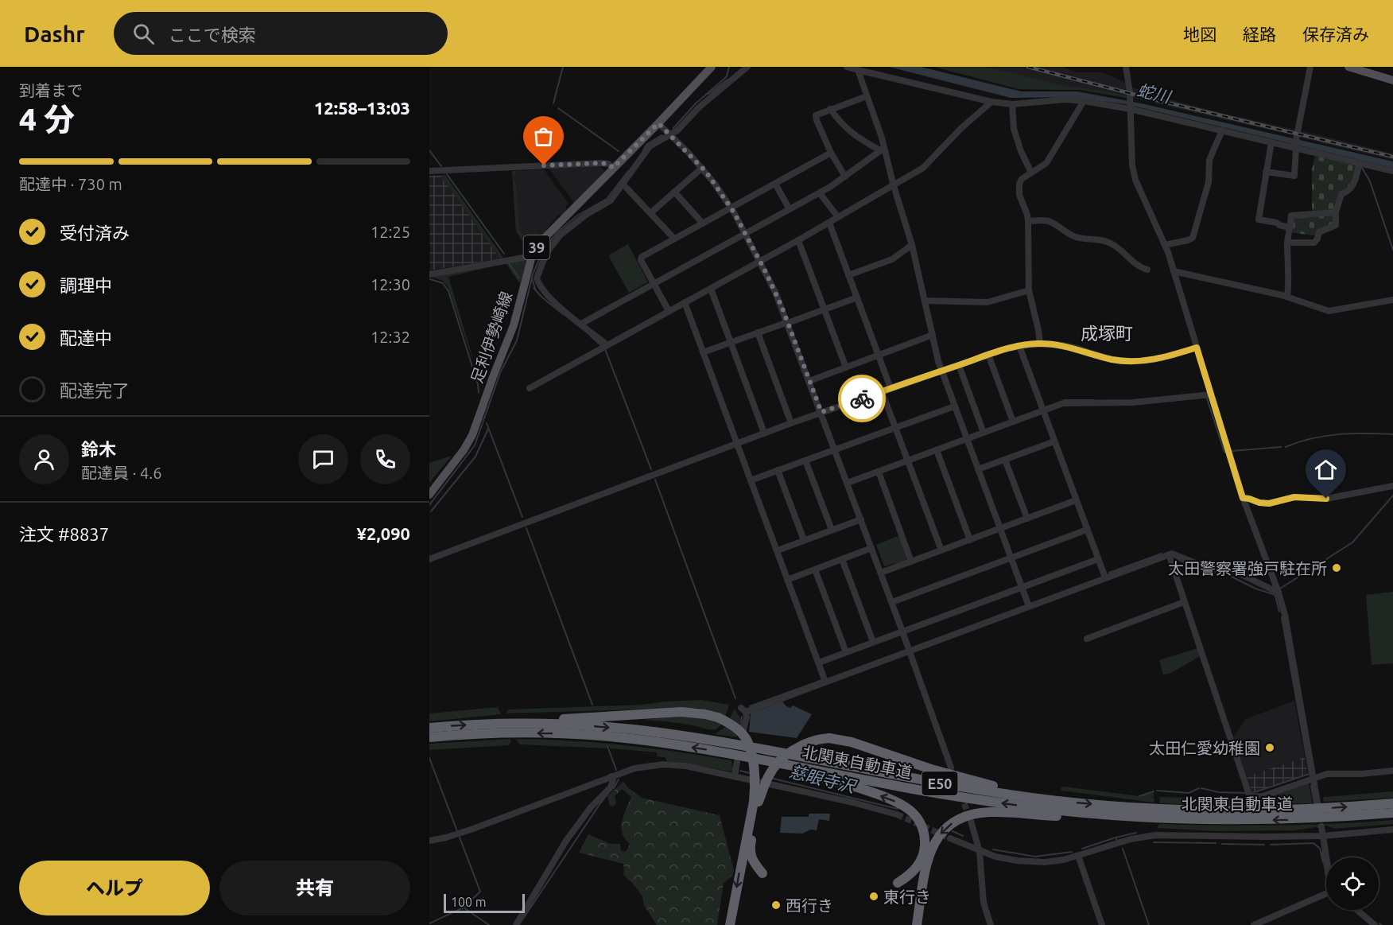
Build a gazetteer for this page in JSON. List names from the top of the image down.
{
  "streets": {
    "highway": ["北関東自動車道", "E50"],
    "main road": ["39", "足利伊勢崎線"]
  },
  "districts": ["成塚町"],
  "water": ["蛇川", "慈眼寺沢"],
  "places": [
    "太田警察署強戸駐在所",
    "太田仁愛幼稚園",
    "東行き",
    "西行き"
  ],
  "scale_bar": "100 m",
  "page": {
    "header": "Dashr",
    "search": "ここで検索",
    "nav": ["地図", "経路", "保存済み"],
    "heading": ["4 分", "到着まで", "12:58–13:03"],
    "panel": [
      "鈴木",
      "配達員 · 4.6",
      "注文 #8837",
      "¥2,090"
    ],
    "bar": "配達中 · 730 m",
    "list": [
      ["受付済み", "12:25"],
      ["調理中", "12:30"],
      ["配達中", "12:32"],
      "配達完了"
    ],
    "buttons": ["ヘルプ", "共有"],
    "scale": "100 m"
  }
}
